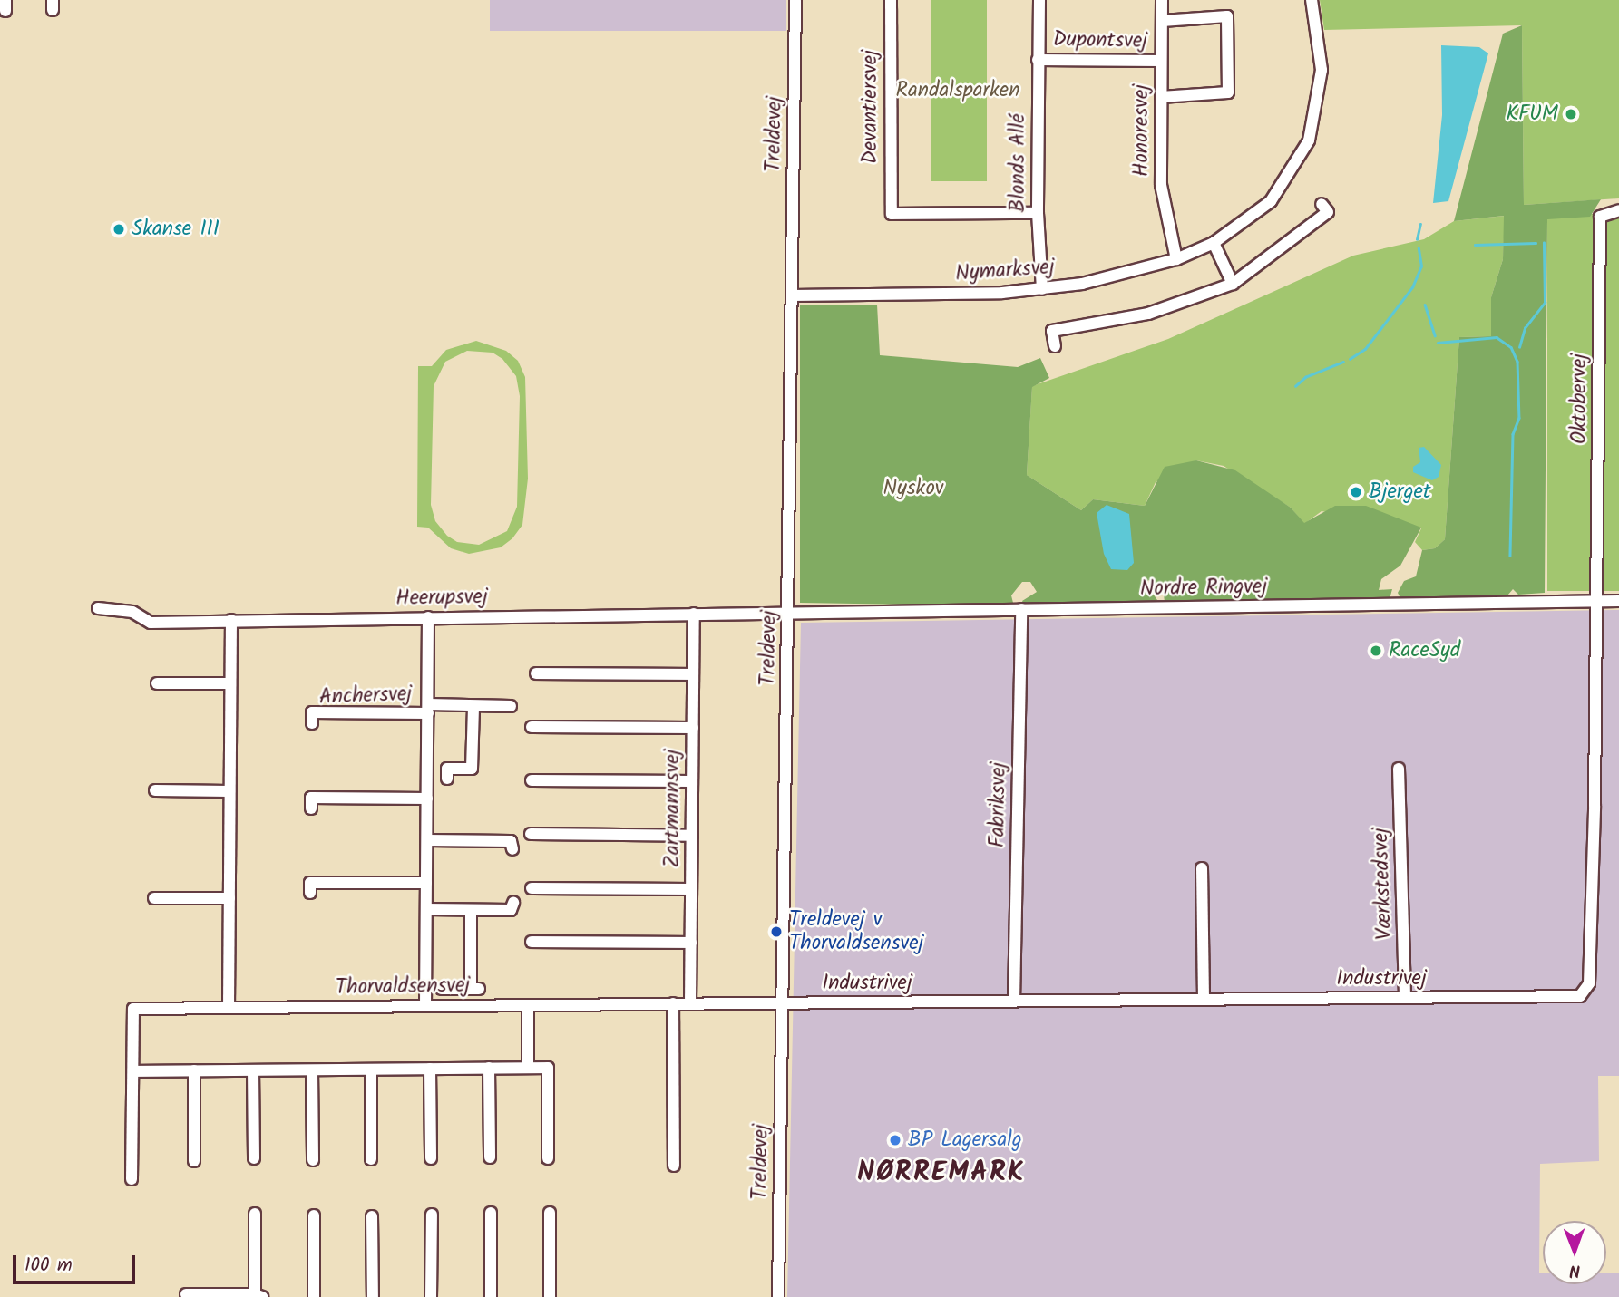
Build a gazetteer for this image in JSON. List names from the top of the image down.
{
  "streets": {
    "street": [
      "Dupontsvej",
      "Devantiersvej",
      "Honoresvej",
      "Treldevej",
      "Blonds Allé",
      "Nymarksvej",
      "Oktobervej",
      "Nordre Ringvej",
      "Heerupsvej",
      "Anchersvej",
      "Fabriksvej",
      "Zartmannsvej",
      "Værkstedsvej",
      "Industrivej",
      "Thorvaldsensvej"
    ]
  },
  "crossings": [
    ["Dupontsvej", "Honoresvej"],
    ["Dupontsvej", "Blonds Allé"],
    ["Devantiersvej", "Blonds Allé"],
    ["Honoresvej", "Nymarksvej"],
    ["Treldevej", "Nymarksvej"],
    ["Treldevej", "Nordre Ringvej"],
    ["Treldevej", "Heerupsvej"],
    ["Treldevej", "Industrivej"],
    ["Treldevej", "Thorvaldsensvej"],
    ["Blonds Allé", "Nymarksvej"],
    ["Oktobervej", "Nordre Ringvej"],
    ["Oktobervej", "Industrivej"],
    ["Nordre Ringvej", "Heerupsvej"],
    ["Nordre Ringvej", "Fabriksvej"],
    ["Nordre Ringvej", "Industrivej"],
    ["Heerupsvej", "Anchersvej"],
    ["Heerupsvej", "Zartmannsvej"],
    ["Anchersvej", "Thorvaldsensvej"],
    ["Fabriksvej", "Industrivej"],
    ["Zartmannsvej", "Thorvaldsensvej"],
    ["Værkstedsvej", "Industrivej"],
    ["Industrivej", "Thorvaldsensvej"]
  ],
  "districts": ["NØRREMARK"],
  "parks": ["Randalsparken", "Nyskov"],
  "places": [
    "KFUM",
    "Skanse III",
    "Bjerget",
    "RaceSyd",
    "Treldevej v Thorvaldsensvej",
    "BP Lagersalg"
  ],
  "scale_bar": "100 m",
  "north": "bottom"
}
